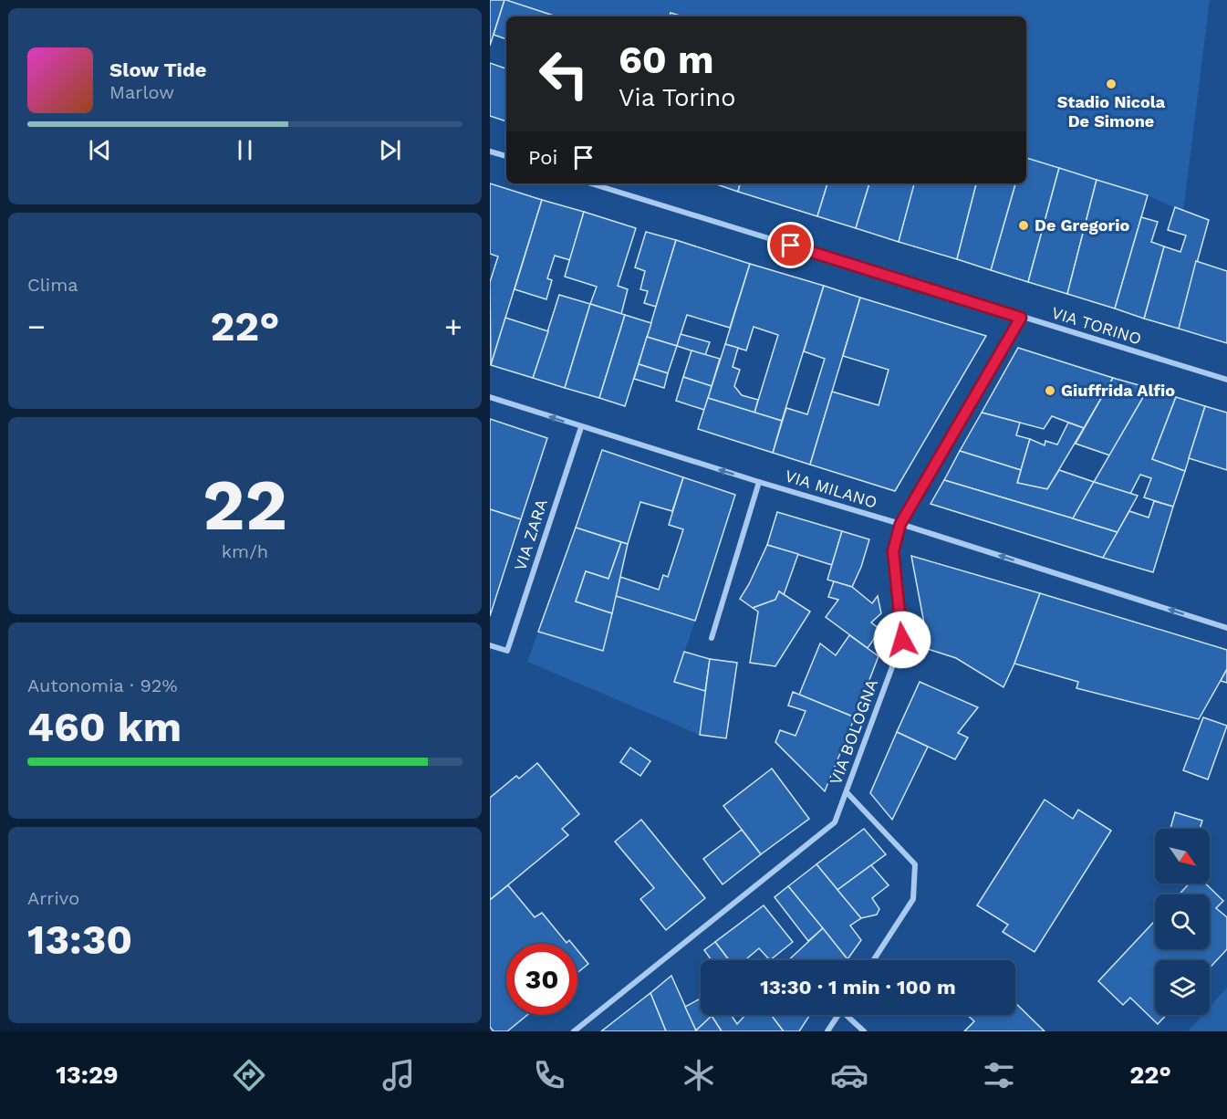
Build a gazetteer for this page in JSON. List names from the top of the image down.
{
  "streets": {
    "street": [
      "VIA TORINO",
      "VIA MILANO",
      "VIA ZARA",
      "VIA BOLOGNA"
    ]
  },
  "crossings": [
    ["VIA TORINO", "VIA BOLOGNA"],
    ["VIA MILANO", "VIA ZARA"],
    ["VIA MILANO", "VIA BOLOGNA"]
  ],
  "one_way": ["VIA MILANO"],
  "places": ["Stadio Nicola De Simone", "De Gregorio", "Giuffrida Alfio"],
  "north": "bottom right",
  "page": {
    "turn": ["60 m", "Via Torino"],
    "song": ["Slow Tide", "Marlow"],
    "then": "Poi",
    "tile": [
      "Clima",
      ["22", "km/h"],
      ["Autonomia · 92%", "460 km"],
      ["Arrivo", "13:30"]
    ],
    "heat": ["−", "22°", "+"],
    "limit": "30",
    "trip": "13:30 · 1 min · 100 m",
    "tabs": ["13:29", "22°"]
  }
}
